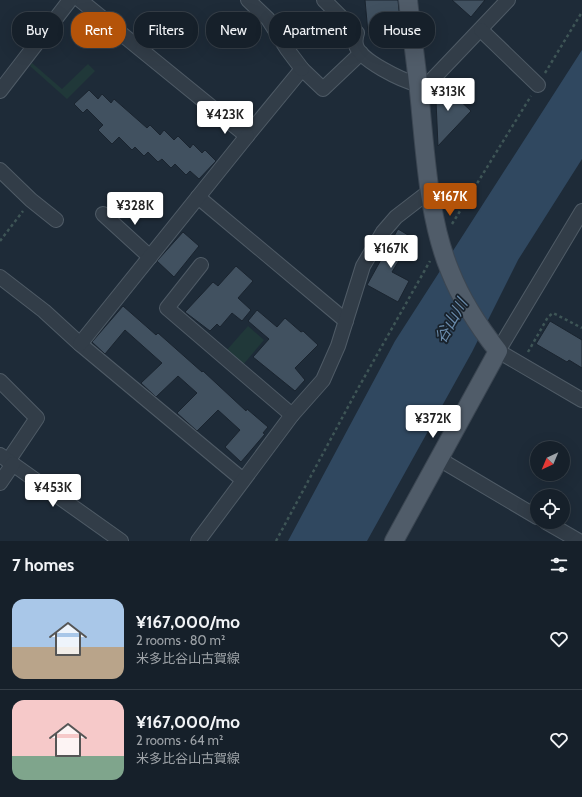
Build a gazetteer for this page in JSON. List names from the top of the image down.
{
  "water": ["谷山川"],
  "north": "bottom left",
  "page": {
    "chip": [
      "Buy",
      "Rent",
      "Filters",
      "New",
      "Apartment",
      "House"
    ],
    "price": [
      "¥313K",
      "¥423K",
      "¥167K",
      "¥328K",
      "¥167K",
      "¥372K",
      "¥453K"
    ],
    "heading": "7 homes",
    "list": [
      {
        "name": "¥167,000/mo",
        "note": "2 rooms · 80 m² · 米多比谷山古賀線"
      },
      {
        "name": "¥167,000/mo",
        "note": "2 rooms · 64 m² · 米多比谷山古賀線"
      }
    ]
  }
}
